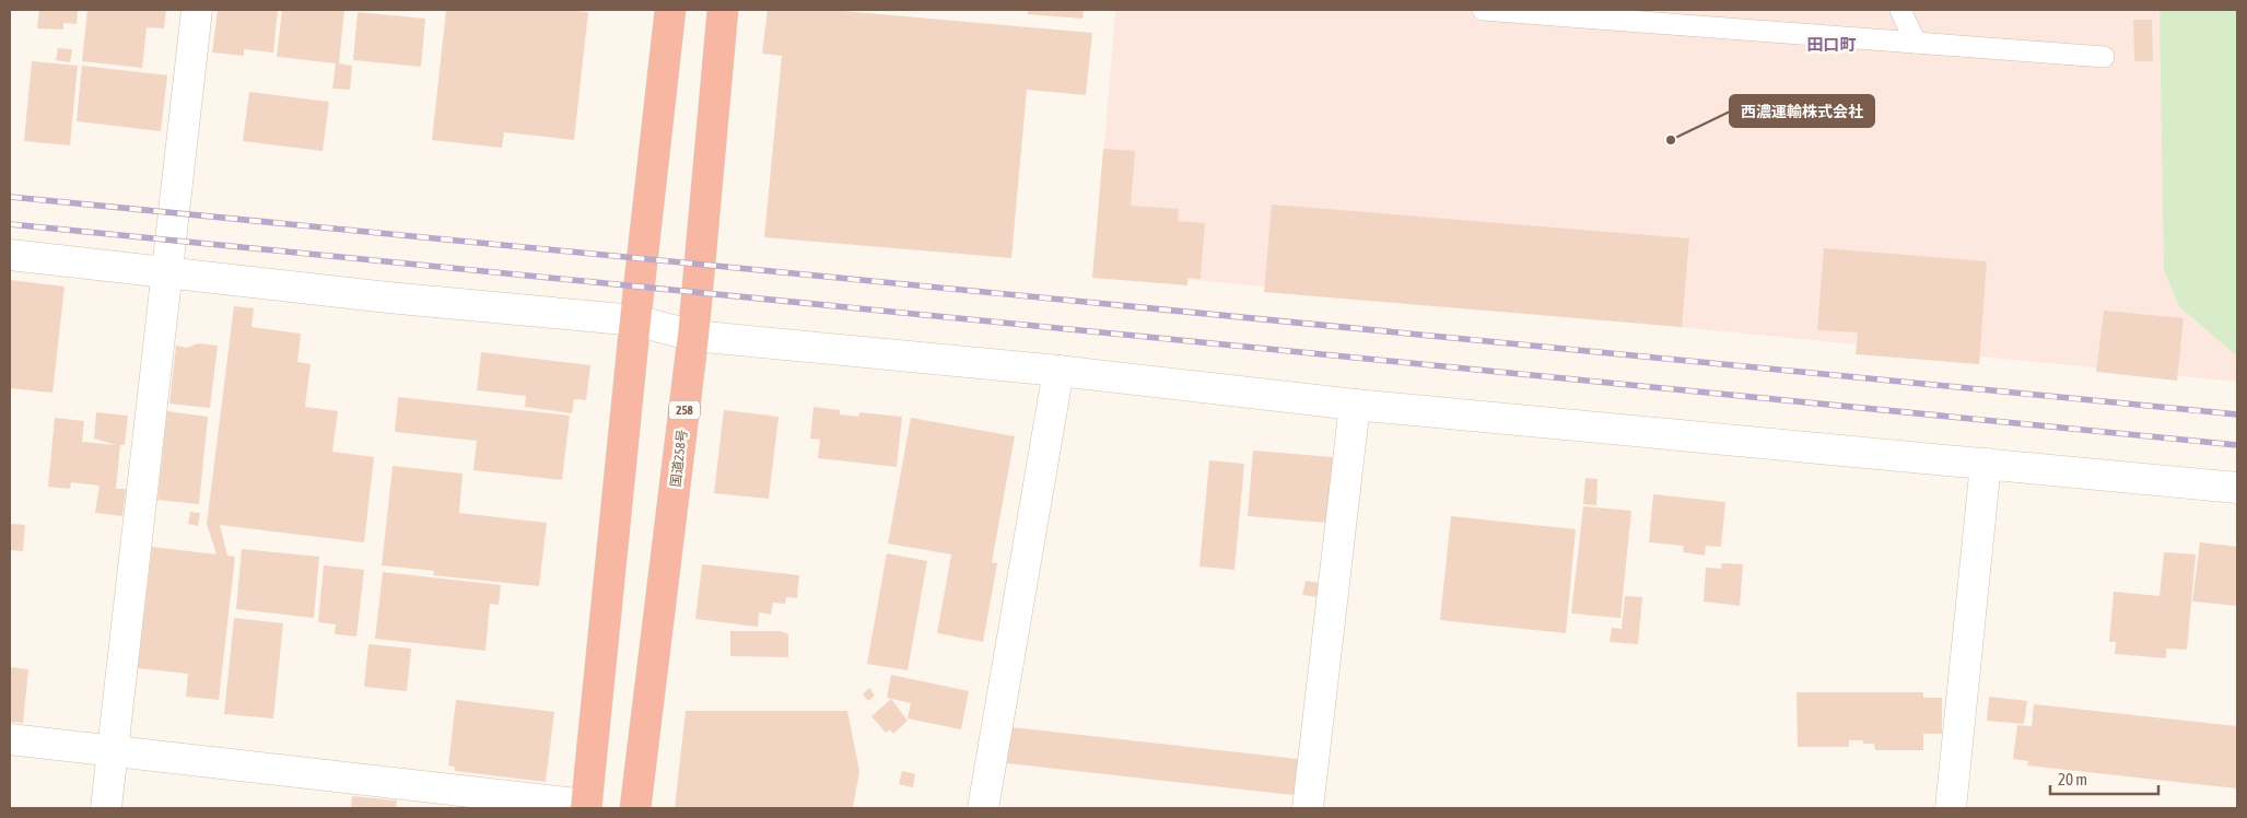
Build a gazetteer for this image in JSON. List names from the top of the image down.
{
  "streets": {
    "highway": ["258", "国道258号"]
  },
  "districts": ["田口町"],
  "places": ["西濃運輸株式会社"],
  "scale_bar": "20 m"
}
